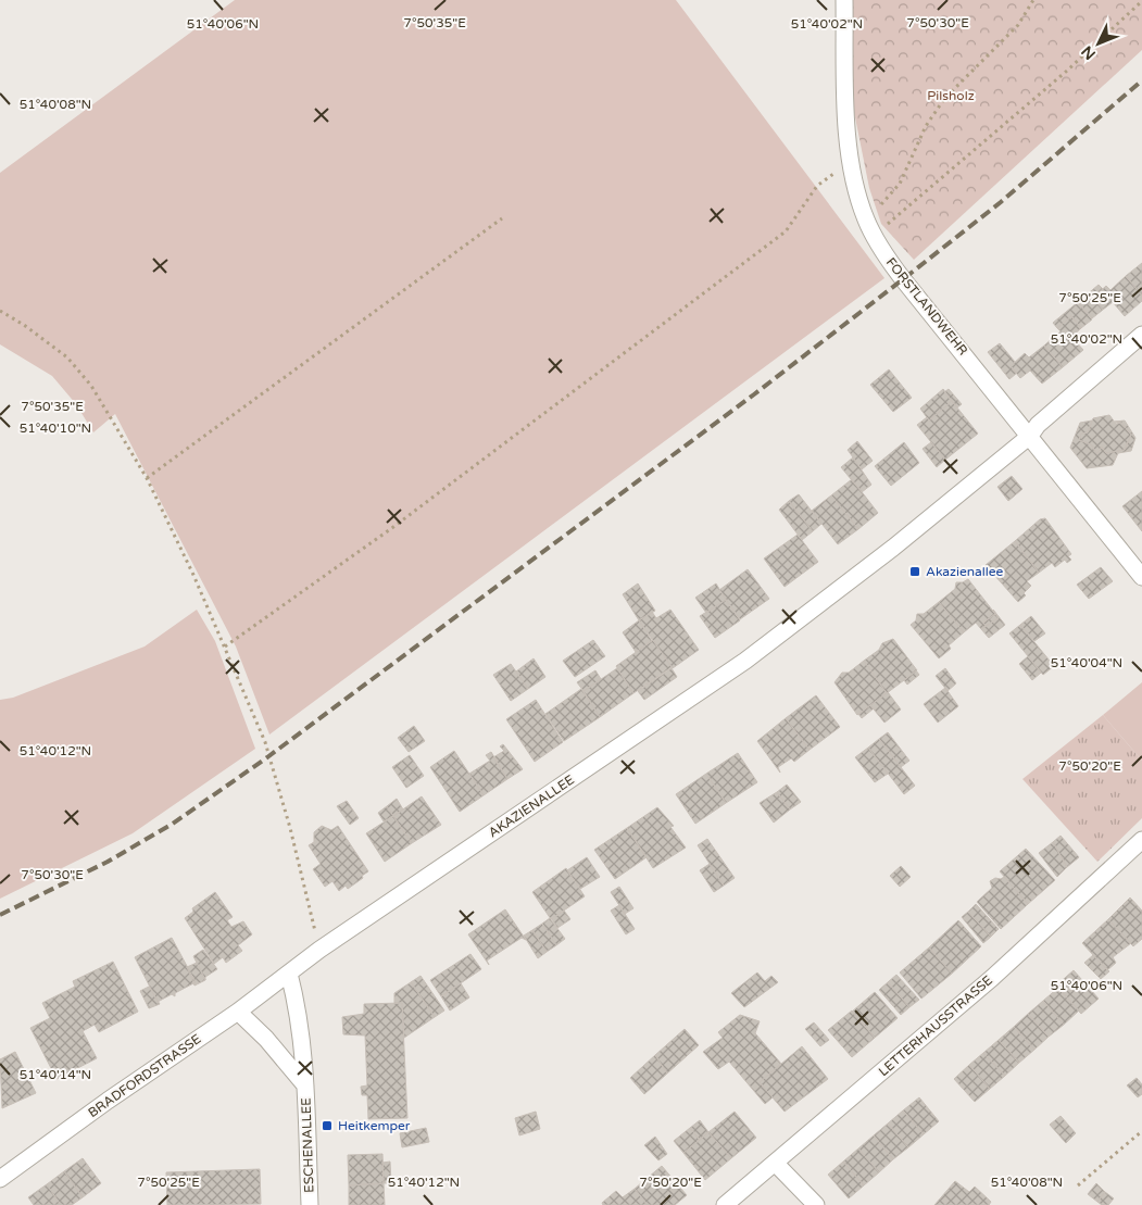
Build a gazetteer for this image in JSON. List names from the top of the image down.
{
  "streets": {
    "street": [
      "FORSTLANDWEHR",
      "AKAZIENALLEE",
      "LETTERHAUSSTRASSE",
      "BRADFORDSTRASSE",
      "ESCHENALLEE"
    ]
  },
  "crossings": [
    ["FORSTLANDWEHR", "AKAZIENALLEE"],
    ["AKAZIENALLEE", "BRADFORDSTRASSE"],
    ["AKAZIENALLEE", "ESCHENALLEE"],
    ["BRADFORDSTRASSE", "ESCHENALLEE"]
  ],
  "parks": ["Pilsholz"],
  "places": {
    "transit": ["Akazienallee", "Heitkemper"]
  },
  "north": "bottom left",
  "coordinates": [
    "7°50'35\"E",
    "7°50'30\"E",
    "51°40'06\"N",
    "51°40'02\"N",
    "51°40'08\"N",
    "7°50'25\"E",
    "51°40'10\"N",
    "51°40'04\"N",
    "51°40'12\"N",
    "7°50'20\"E",
    "51°40'14\"N"
  ]
}
